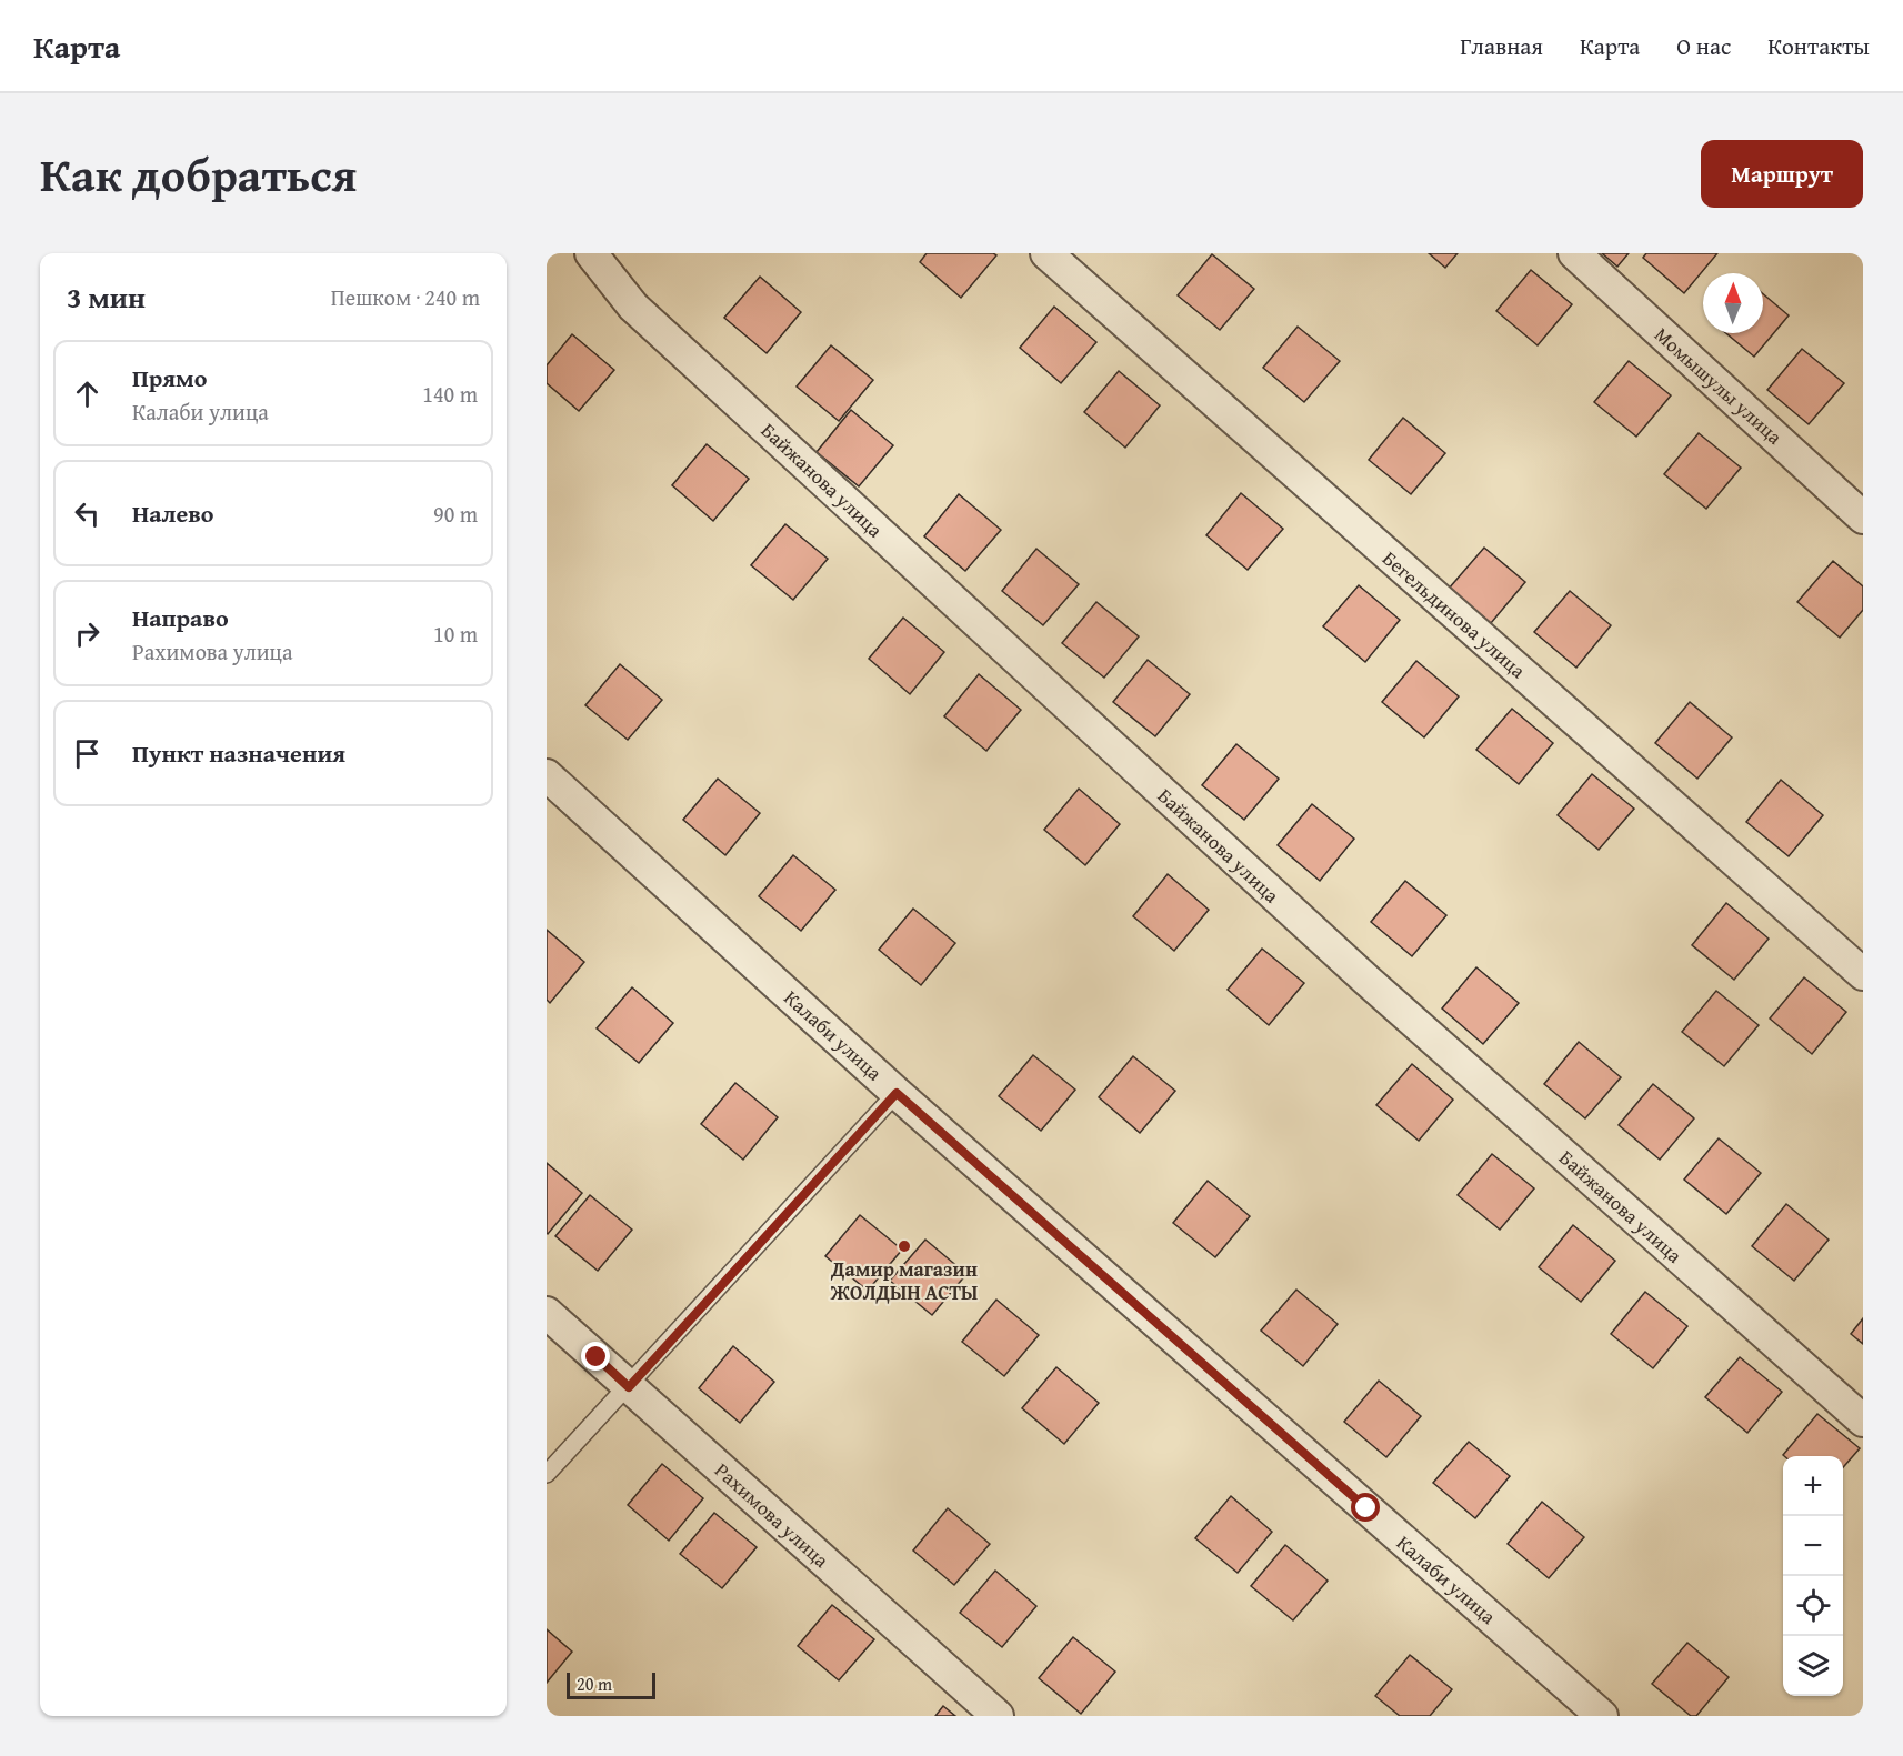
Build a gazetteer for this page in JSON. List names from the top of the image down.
{
  "streets": {
    "street": [
      "Момышулы улица",
      "Байжанова улица",
      "Бегельдинова улица",
      "Калаби улица",
      "Рахимова улица"
    ]
  },
  "places": ["Дамир магазин ЖОЛДЫН АСТЫ"],
  "scale_bar": "20 m",
  "north": "top",
  "page": {
    "header": "Карта",
    "nav": [
      "Главная",
      "Карта",
      "О нас",
      "Контакты"
    ],
    "title": "Как добраться",
    "buttons": "Маршрут",
    "heading": ["3 мин", "Пешком · 240 m"],
    "list": [
      ["Прямо", "Калаби улица", "140 m"],
      ["Налево", "90 m"],
      ["Направо", "Рахимова улица", "10 m"],
      "Пункт назначения"
    ],
    "map_buttons": ["+", "−"],
    "scale": "20 m"
  }
}
